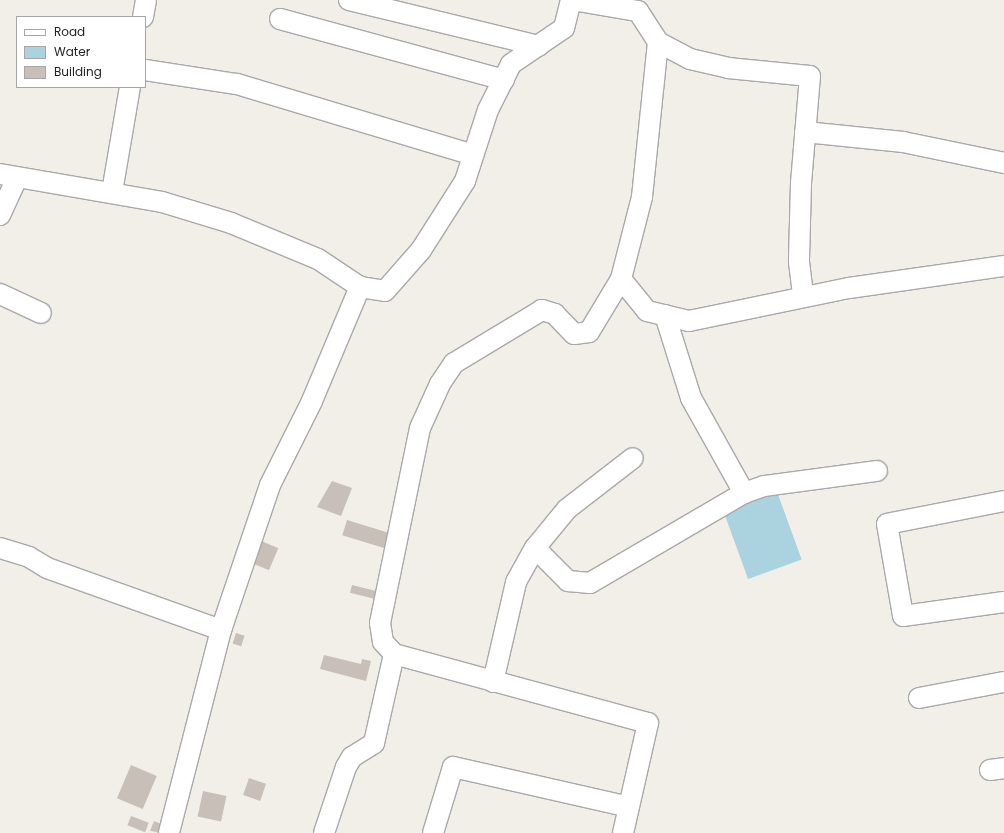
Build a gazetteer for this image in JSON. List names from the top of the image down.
{
  "legend": ["Road", "Water", "Building"]
}
